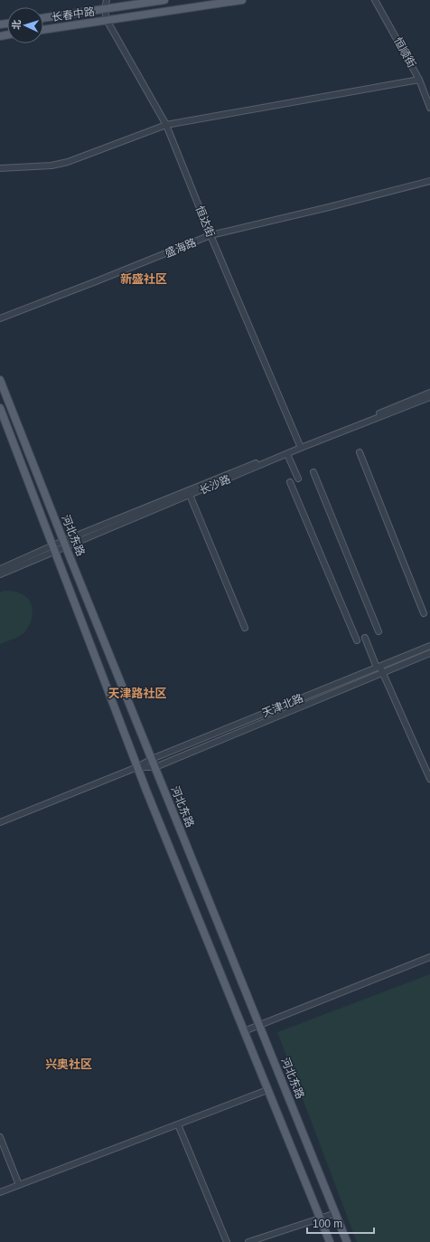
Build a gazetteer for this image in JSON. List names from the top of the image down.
{
  "streets": {
    "main road": ["长春中路", "河北东路"],
    "street": [
      "恒顺街",
      "恒达街",
      "盛海路",
      "长沙路",
      "天津北路"
    ]
  },
  "crossings": [
    ["长春中路", "恒达街"],
    ["恒达街", "盛海路"],
    ["恒达街", "长沙路"],
    ["长沙路", "河北东路"],
    ["河北东路", "天津北路"]
  ],
  "districts": ["新盛社区", "天津路社区", "兴奥社区"],
  "scale_bar": "100 m",
  "north": "left"
}
